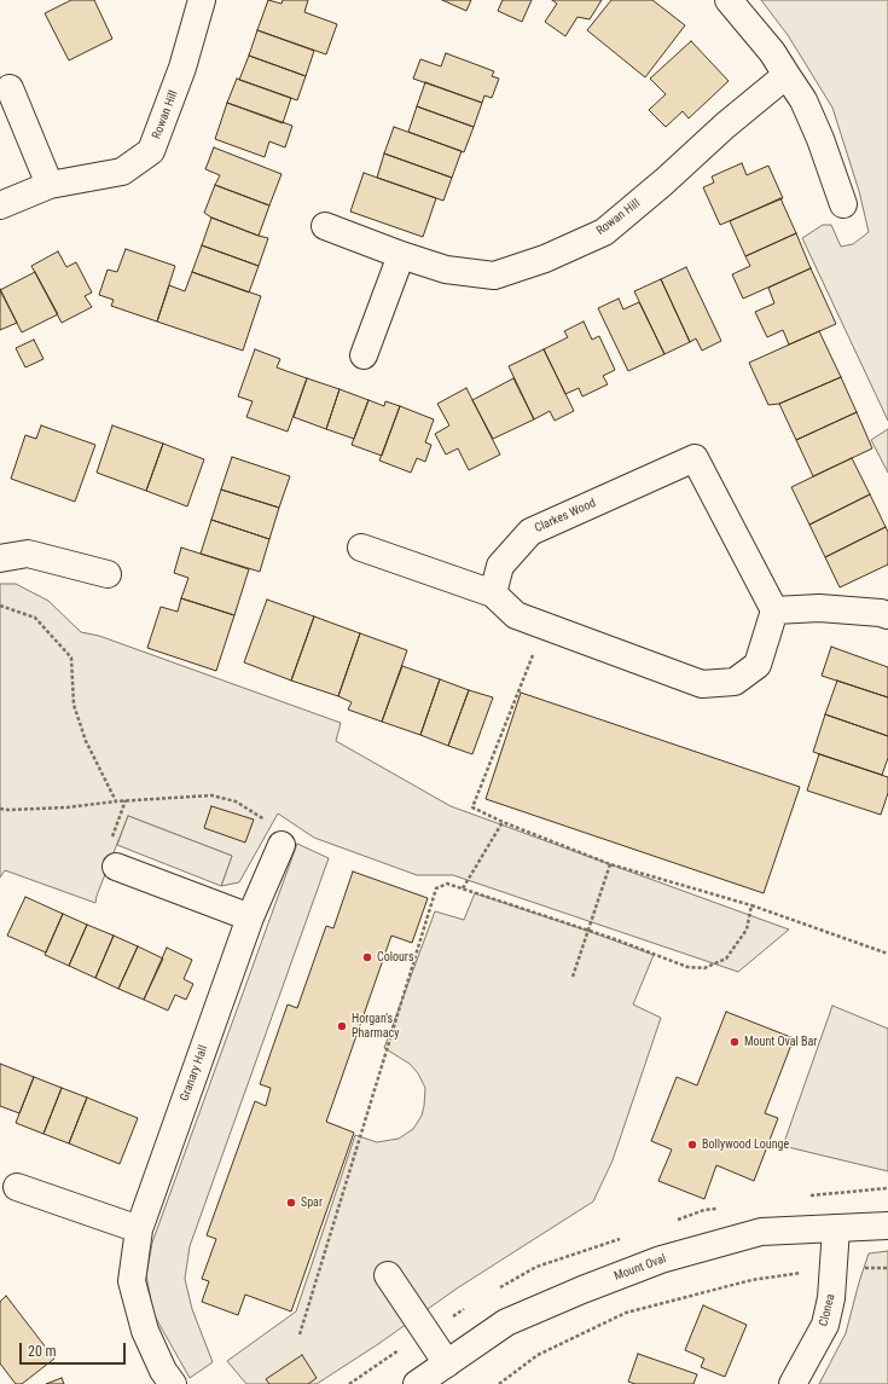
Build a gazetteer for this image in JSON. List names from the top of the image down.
{
  "streets": {
    "street": [
      "Rowan Hill",
      "Clarkes Wood",
      "Granary Hall",
      "Mount Oval",
      "Clonea"
    ]
  },
  "crossings": [
    ["Mount Oval", "Clonea"]
  ],
  "places": [
    "Colours",
    "Horgan's Pharmacy",
    "Mount Oval Bar",
    "Bollywood Lounge",
    "Spar"
  ],
  "scale_bar": "20 m"
}
